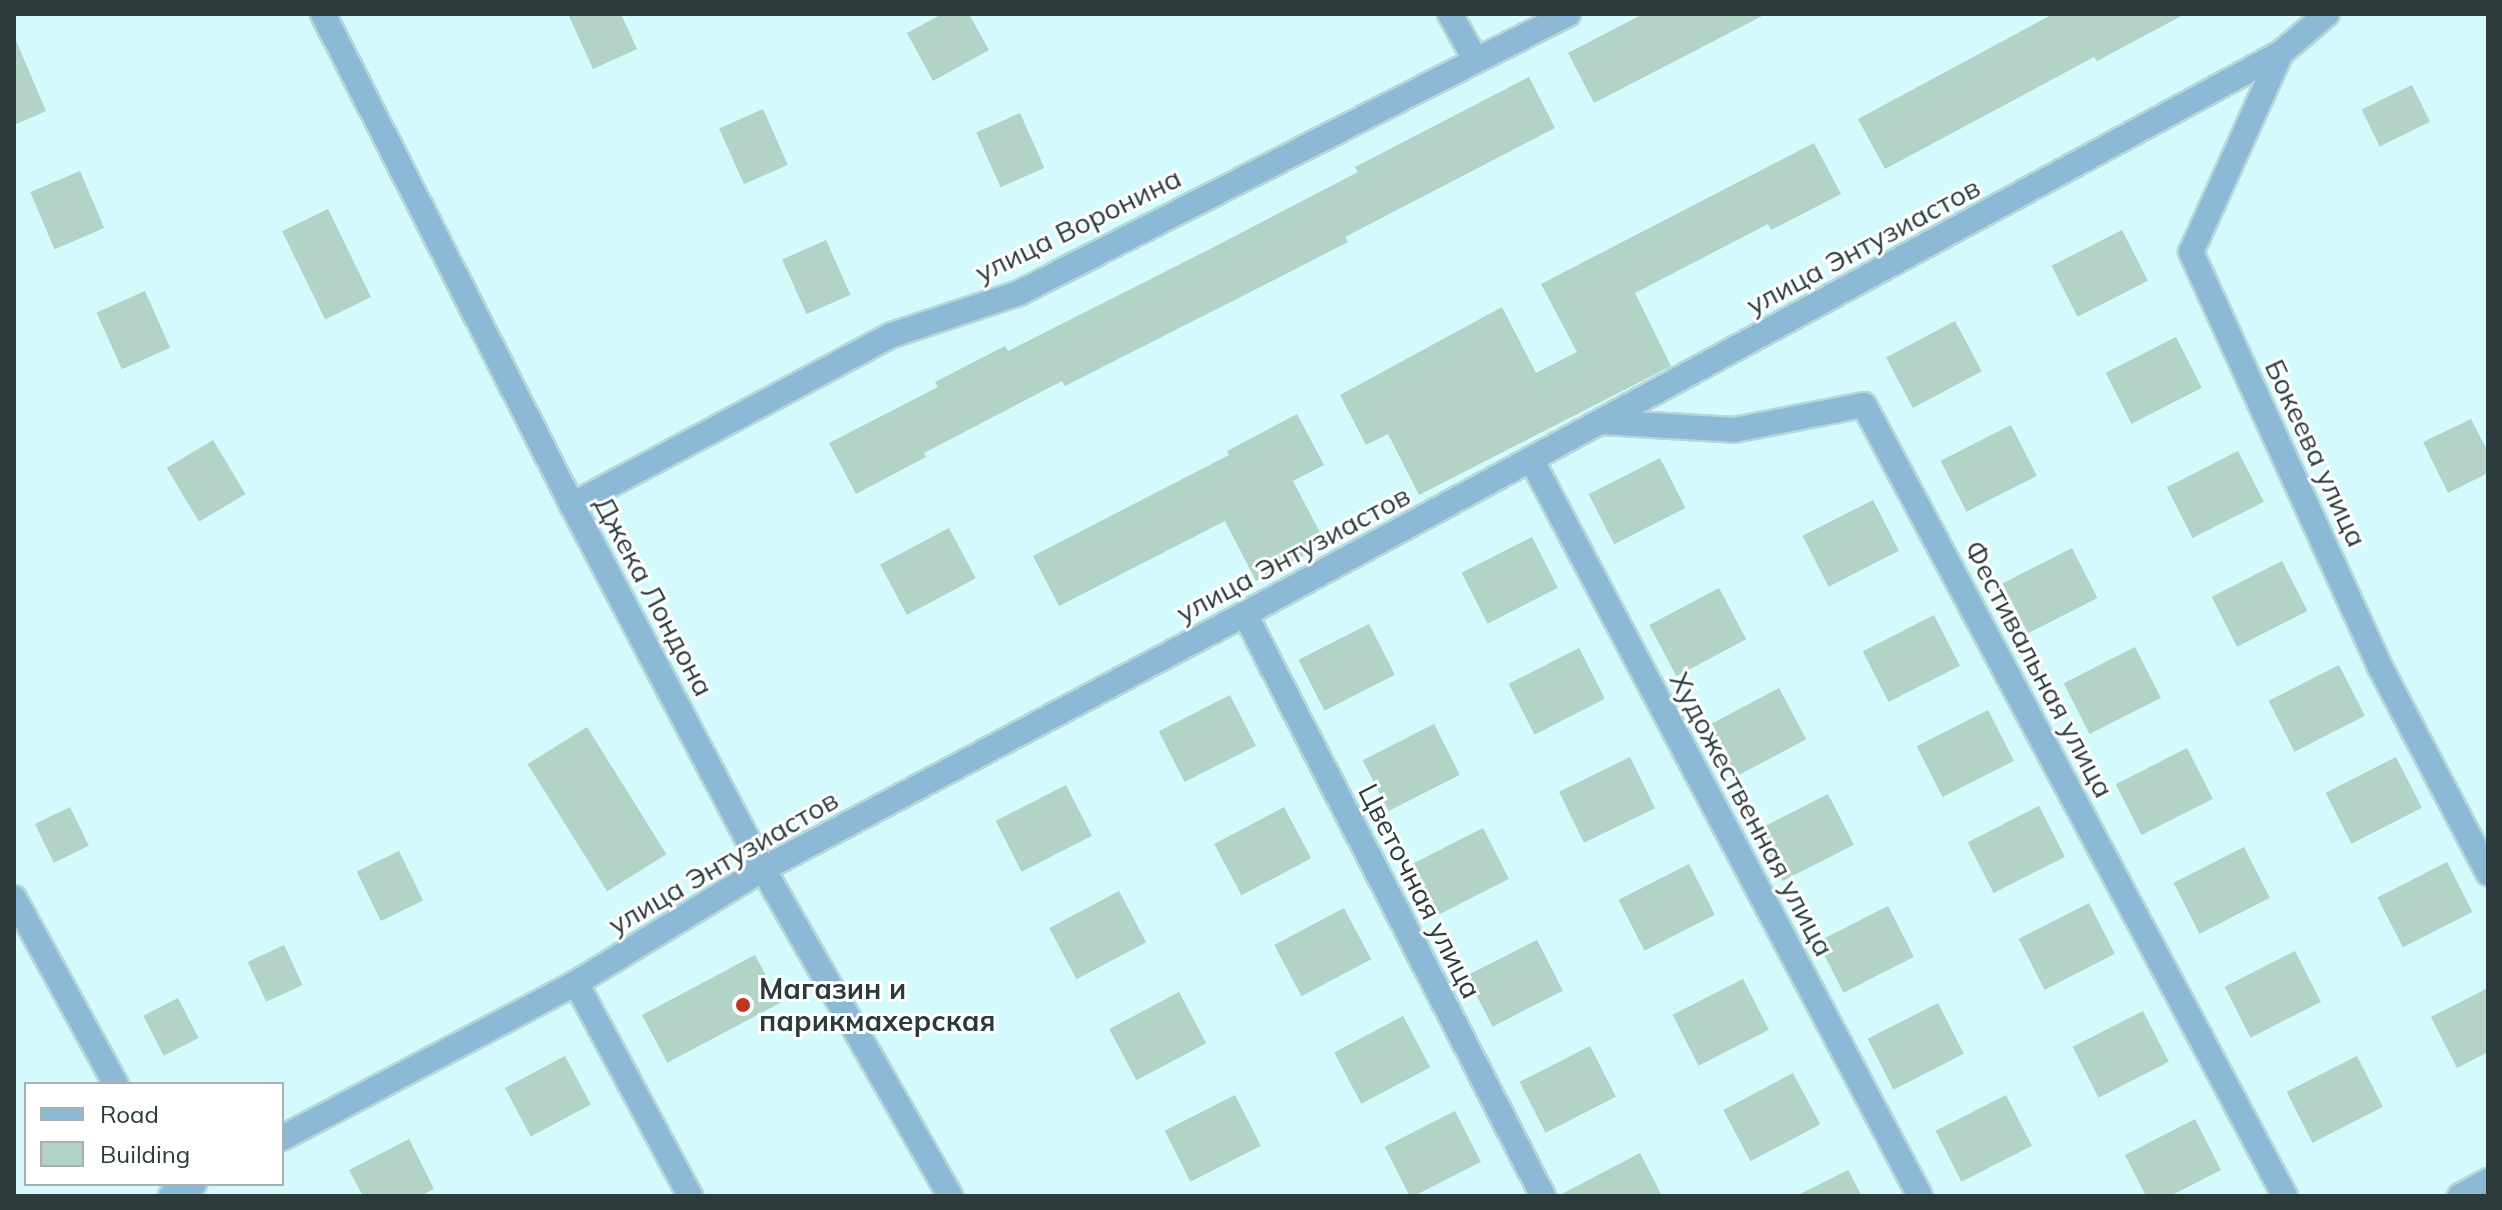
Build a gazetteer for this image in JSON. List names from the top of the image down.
{
  "streets": {
    "street": [
      "улица Воронина",
      "улица Энтузиастов",
      "Бокеева улица",
      "Джека Лондона",
      "Фестивальная улица",
      "Художественная улица",
      "Цветочная улица"
    ]
  },
  "crossings": [
    ["улица Воронина", "Джека Лондона"],
    ["улица Энтузиастов", "Бокеева улица"],
    ["улица Энтузиастов", "Джека Лондона"],
    ["улица Энтузиастов", "Фестивальная улица"],
    ["улица Энтузиастов", "Художественная улица"],
    ["улица Энтузиастов", "Цветочная улица"]
  ],
  "places": ["Магазин и парикмахерская"],
  "legend": ["Road", "Building"]
}
